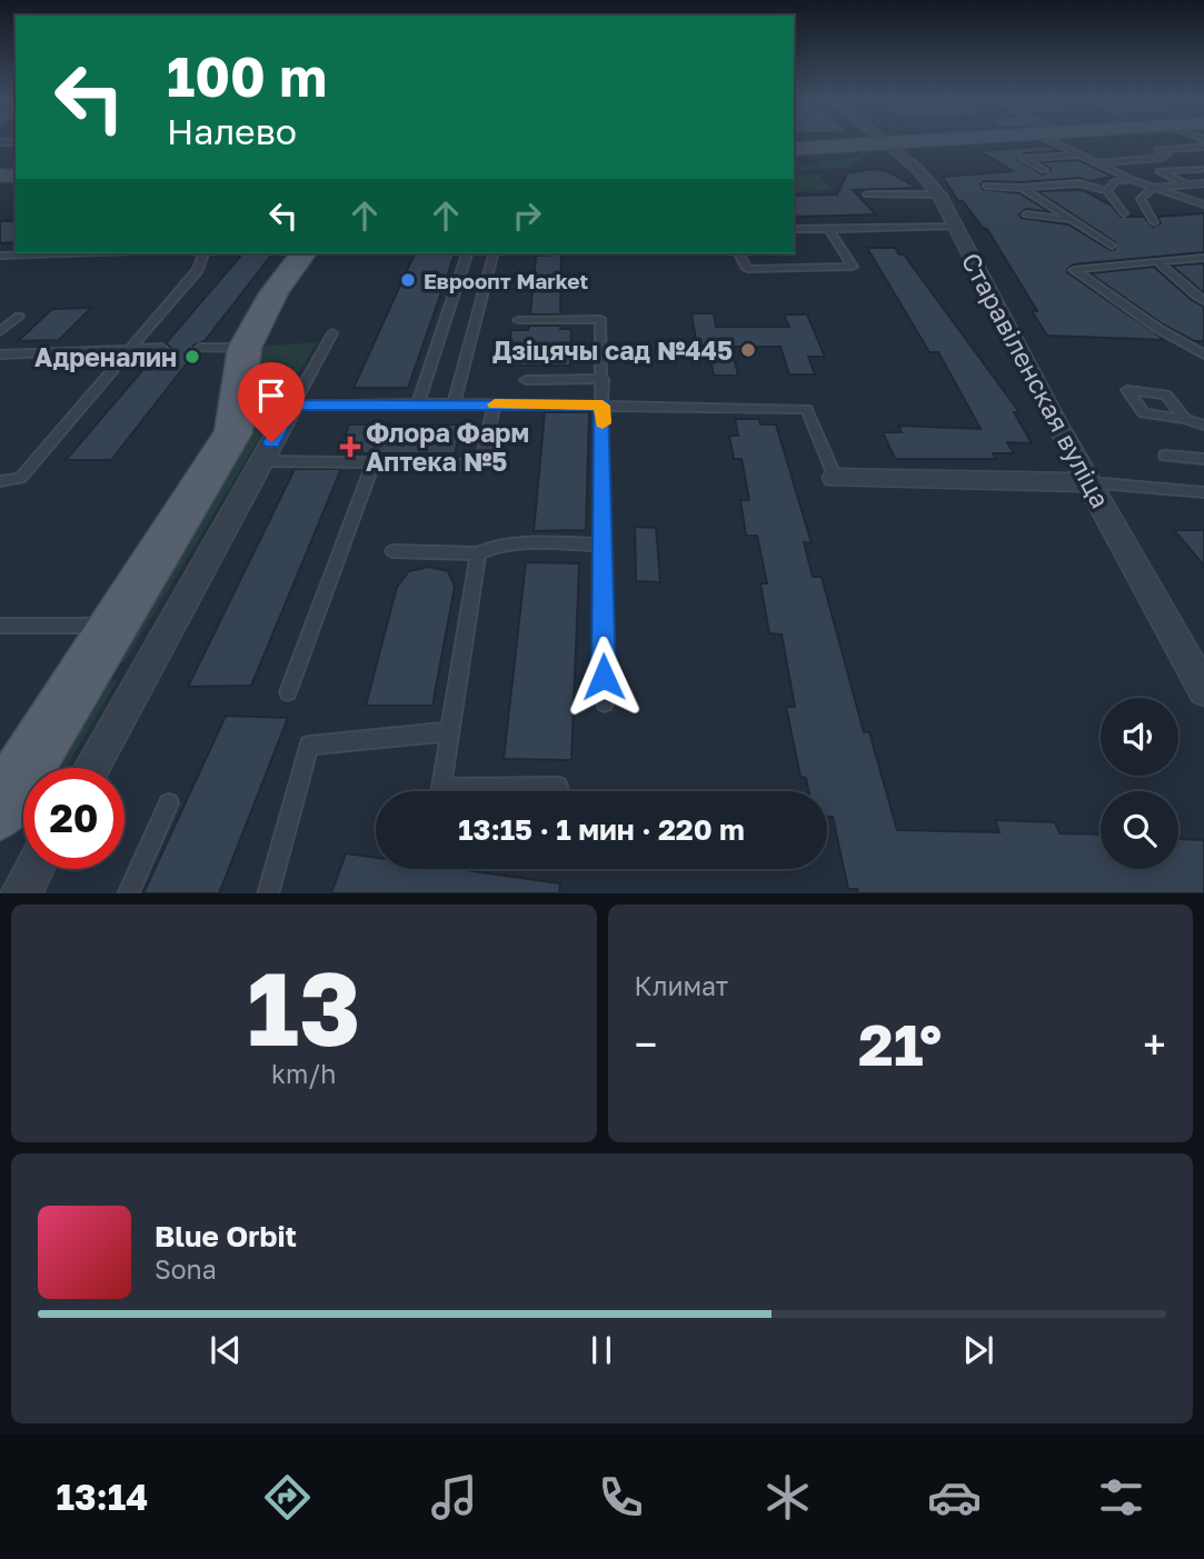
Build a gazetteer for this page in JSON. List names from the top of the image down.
{
  "streets": {
    "street": ["Старавіленская вуліца"]
  },
  "places": {
    "other": ["Евроопт Market", "Дзіцячы сад №445", "Адреналин"],
    "health": ["Флора Фарм Аптека №5"]
  },
  "page": {
    "turn": ["100 m", "Налево"],
    "limit": "20",
    "trip": "13:15 · 1 мин · 220 m",
    "tile": [
      ["13", "km/h"],
      "Климат"
    ],
    "heat": ["−", "21°", "+"],
    "song": ["Blue Orbit", "Sona"],
    "tabs": "13:14"
  }
}
